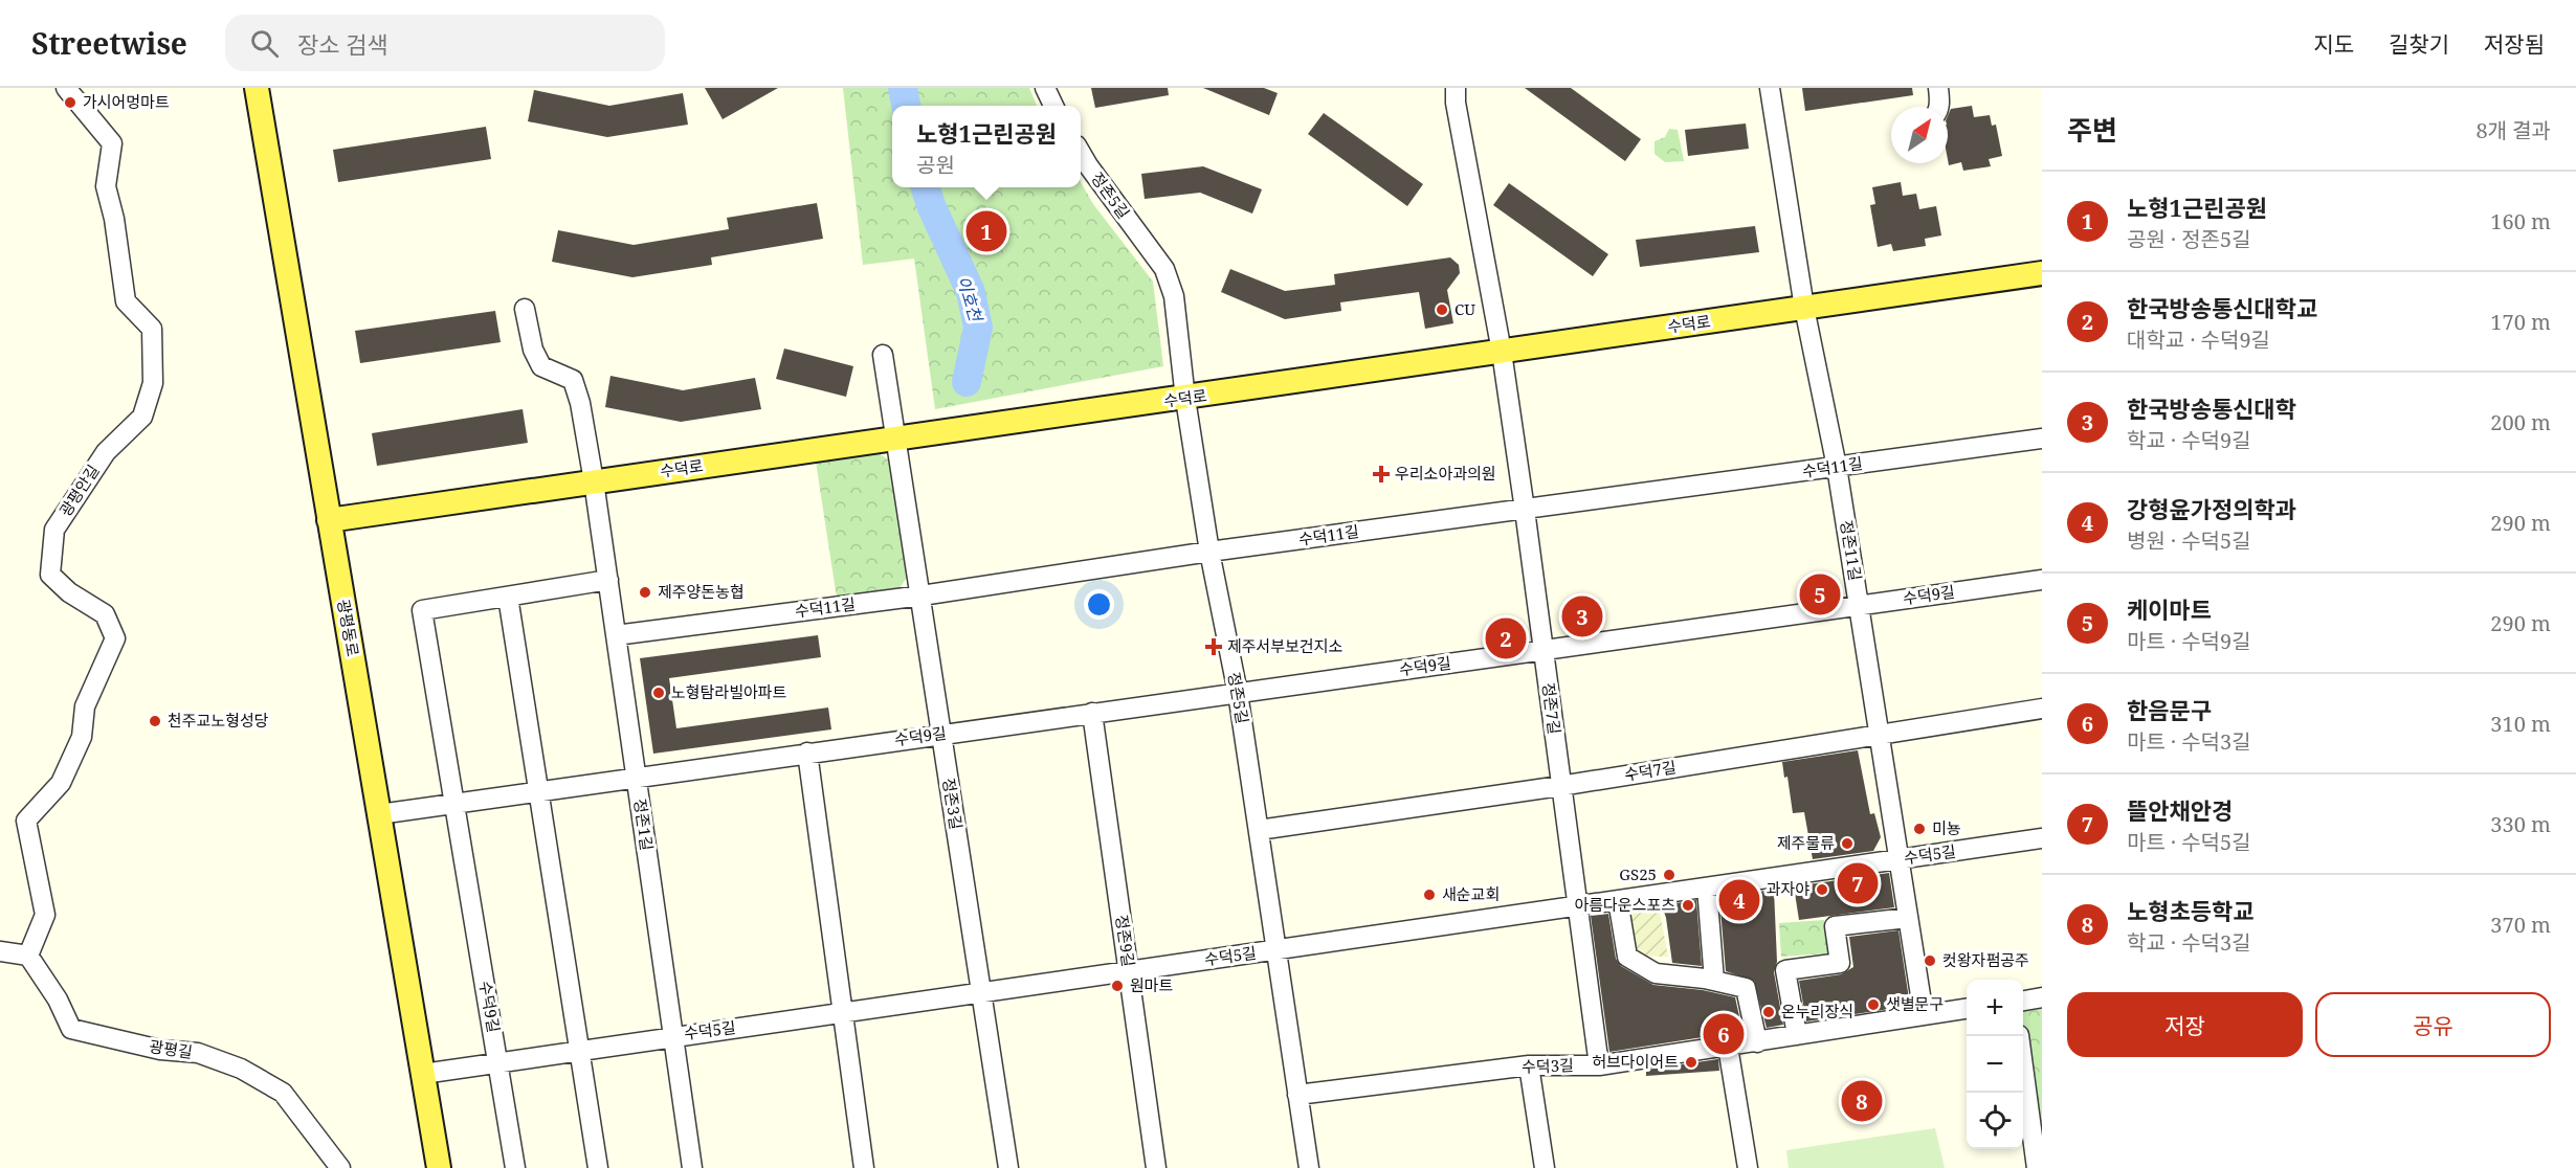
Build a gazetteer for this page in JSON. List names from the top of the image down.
{
  "streets": {
    "main road": ["수덕로", "광평동로"],
    "street": [
      "정존5길",
      "수덕11길",
      "광평안길",
      "정존11길",
      "수덕9길",
      "정존7길",
      "수덕7길",
      "정존3길",
      "정존1길",
      "수덕5길",
      "정존9길",
      "광평길",
      "수덕3길"
    ]
  },
  "crossings": [
    ["정존5길", "수덕로"],
    ["정존5길", "수덕11길"],
    ["정존5길", "수덕9길"],
    ["정존5길", "수덕7길"],
    ["정존5길", "수덕5길"],
    ["정존5길", "수덕3길"],
    ["수덕로", "정존11길"],
    ["수덕로", "광평동로"],
    ["수덕로", "정존7길"],
    ["수덕로", "정존3길"],
    ["수덕로", "정존1길"],
    ["수덕11길", "정존11길"],
    ["수덕11길", "정존7길"],
    ["수덕11길", "정존3길"],
    ["수덕11길", "정존1길"],
    ["광평안길", "광평길"],
    ["정존11길", "수덕9길"],
    ["정존11길", "수덕7길"],
    ["정존11길", "수덕5길"],
    ["정존11길", "수덕3길"],
    ["수덕9길", "광평동로"],
    ["수덕9길", "정존7길"],
    ["수덕9길", "정존3길"],
    ["수덕9길", "정존1길"],
    ["수덕9길", "수덕5길"],
    ["수덕9길", "정존9길"],
    ["광평동로", "수덕5길"],
    ["정존7길", "수덕7길"],
    ["정존7길", "수덕5길"],
    ["정존7길", "수덕3길"],
    ["정존3길", "수덕5길"],
    ["정존1길", "수덕5길"],
    ["수덕5길", "정존9길"]
  ],
  "water": ["이호천"],
  "places": {
    "other": [
      "가시어멍마트",
      "CU",
      "제주양돈농협",
      "노형탐라빌아파트",
      "천주교노형성당",
      "미뇽",
      "제주물류",
      "GS25",
      "과자야",
      "새순교회",
      "아름다운스포츠",
      "컷왕자펌공주",
      "원마트",
      "샛별문구",
      "온누리장식",
      "허브다이어트"
    ],
    "health": ["우리소아과의원", "제주서부보건지소"]
  },
  "north": "top right",
  "page": {
    "header": "Streetwise",
    "search": "장소 검색",
    "nav": ["지도", "길찾기", "저장됨"],
    "heading": ["주변", "8개 결과"],
    "popup": ["노형1근린공원", "공원"],
    "list": [
      {
        "mark": "1",
        "name": "노형1근린공원",
        "note": "공원 · 정존5길",
        "value": "160 m"
      },
      {
        "mark": "2",
        "name": "한국방송통신대학교",
        "note": "대학교 · 수덕9길",
        "value": "170 m"
      },
      {
        "mark": "3",
        "name": "한국방송통신대학",
        "note": "학교 · 수덕9길",
        "value": "200 m"
      },
      {
        "mark": "4",
        "name": "강형윤가정의학과",
        "note": "병원 · 수덕5길",
        "value": "290 m"
      },
      {
        "mark": "5",
        "name": "케이마트",
        "note": "마트 · 수덕9길",
        "value": "290 m"
      },
      {
        "mark": "6",
        "name": "한음문구",
        "note": "마트 · 수덕3길",
        "value": "310 m"
      },
      {
        "mark": "7",
        "name": "뜰안채안경",
        "note": "마트 · 수덕5길",
        "value": "330 m"
      },
      {
        "mark": "8",
        "name": "노형초등학교",
        "note": "학교 · 수덕3길",
        "value": "370 m"
      }
    ],
    "pins": [
      "1",
      "5",
      "3",
      "2",
      "7",
      "4",
      "6",
      "8"
    ],
    "buttons": ["저장", "공유"],
    "map_buttons": ["+", "−"]
  }
}
